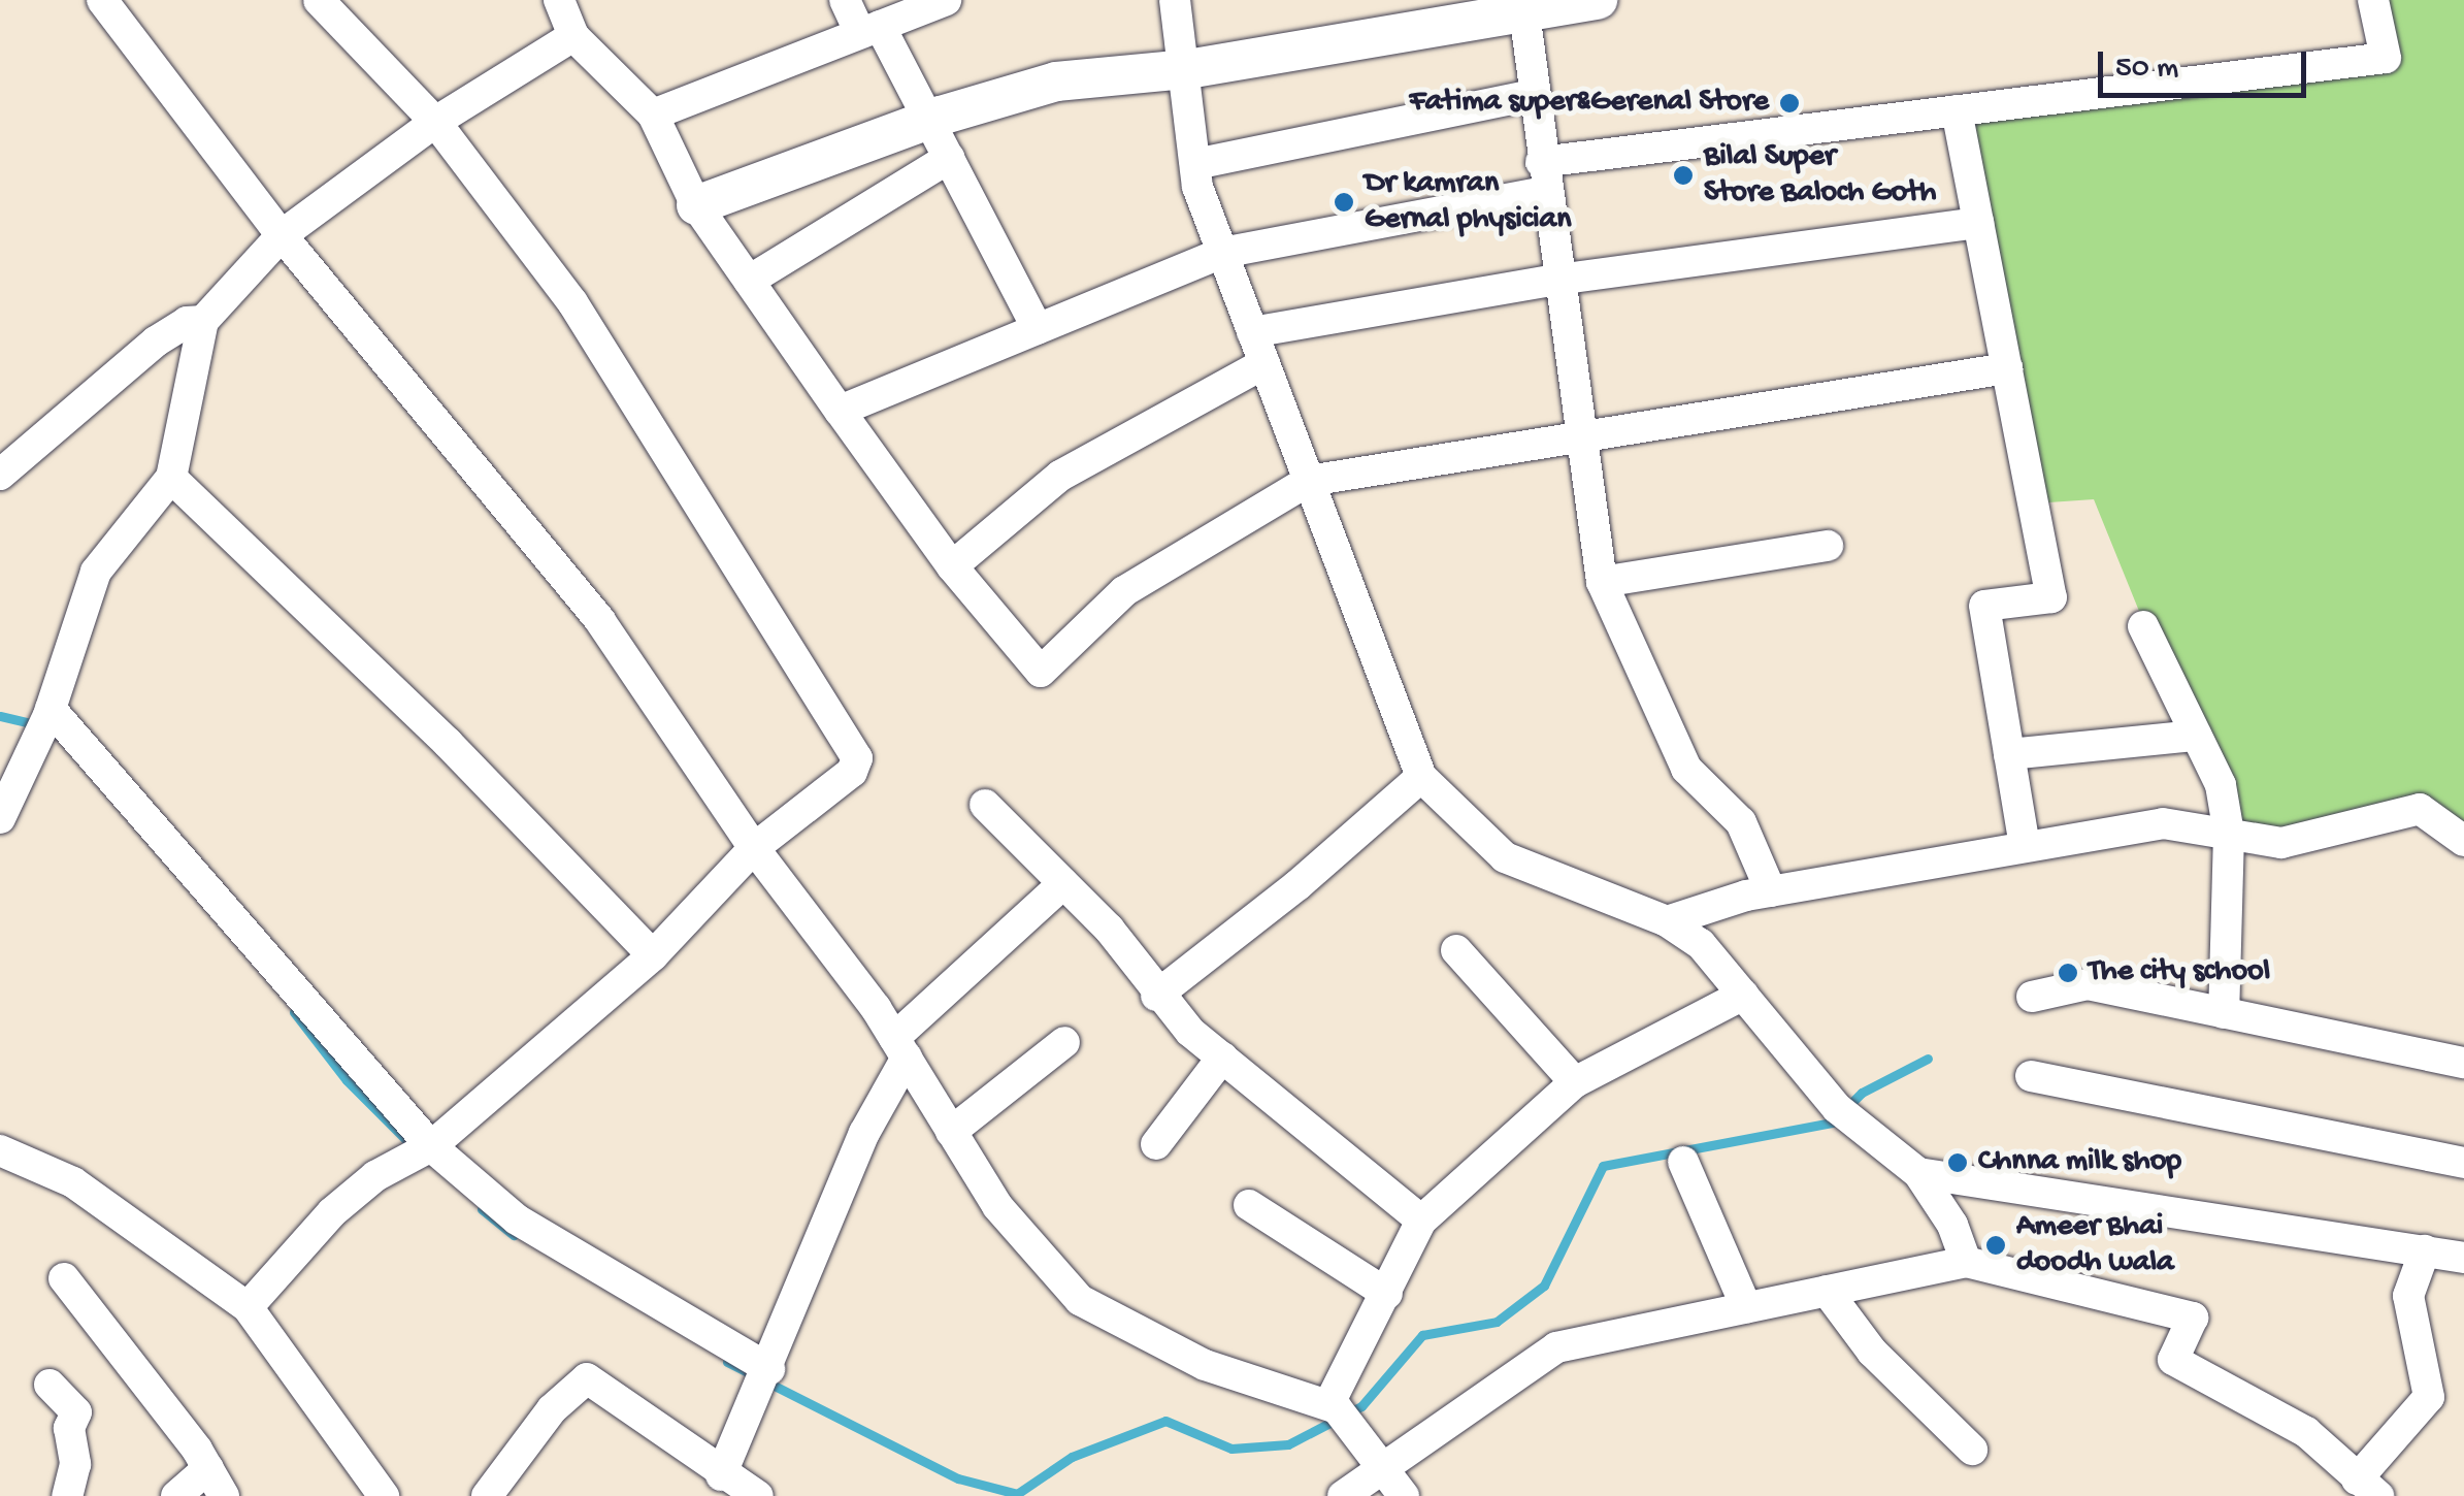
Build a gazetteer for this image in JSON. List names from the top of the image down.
{
  "places": [
    "Fatima super&Gerenal Store",
    "Bilal Super Store Baloch Goth",
    "Dr kamran Gernal physician",
    "The city school",
    "Chnna milk shop",
    "Ameer Bhai doodh wala"
  ],
  "scale_bar": "50 m"
}
